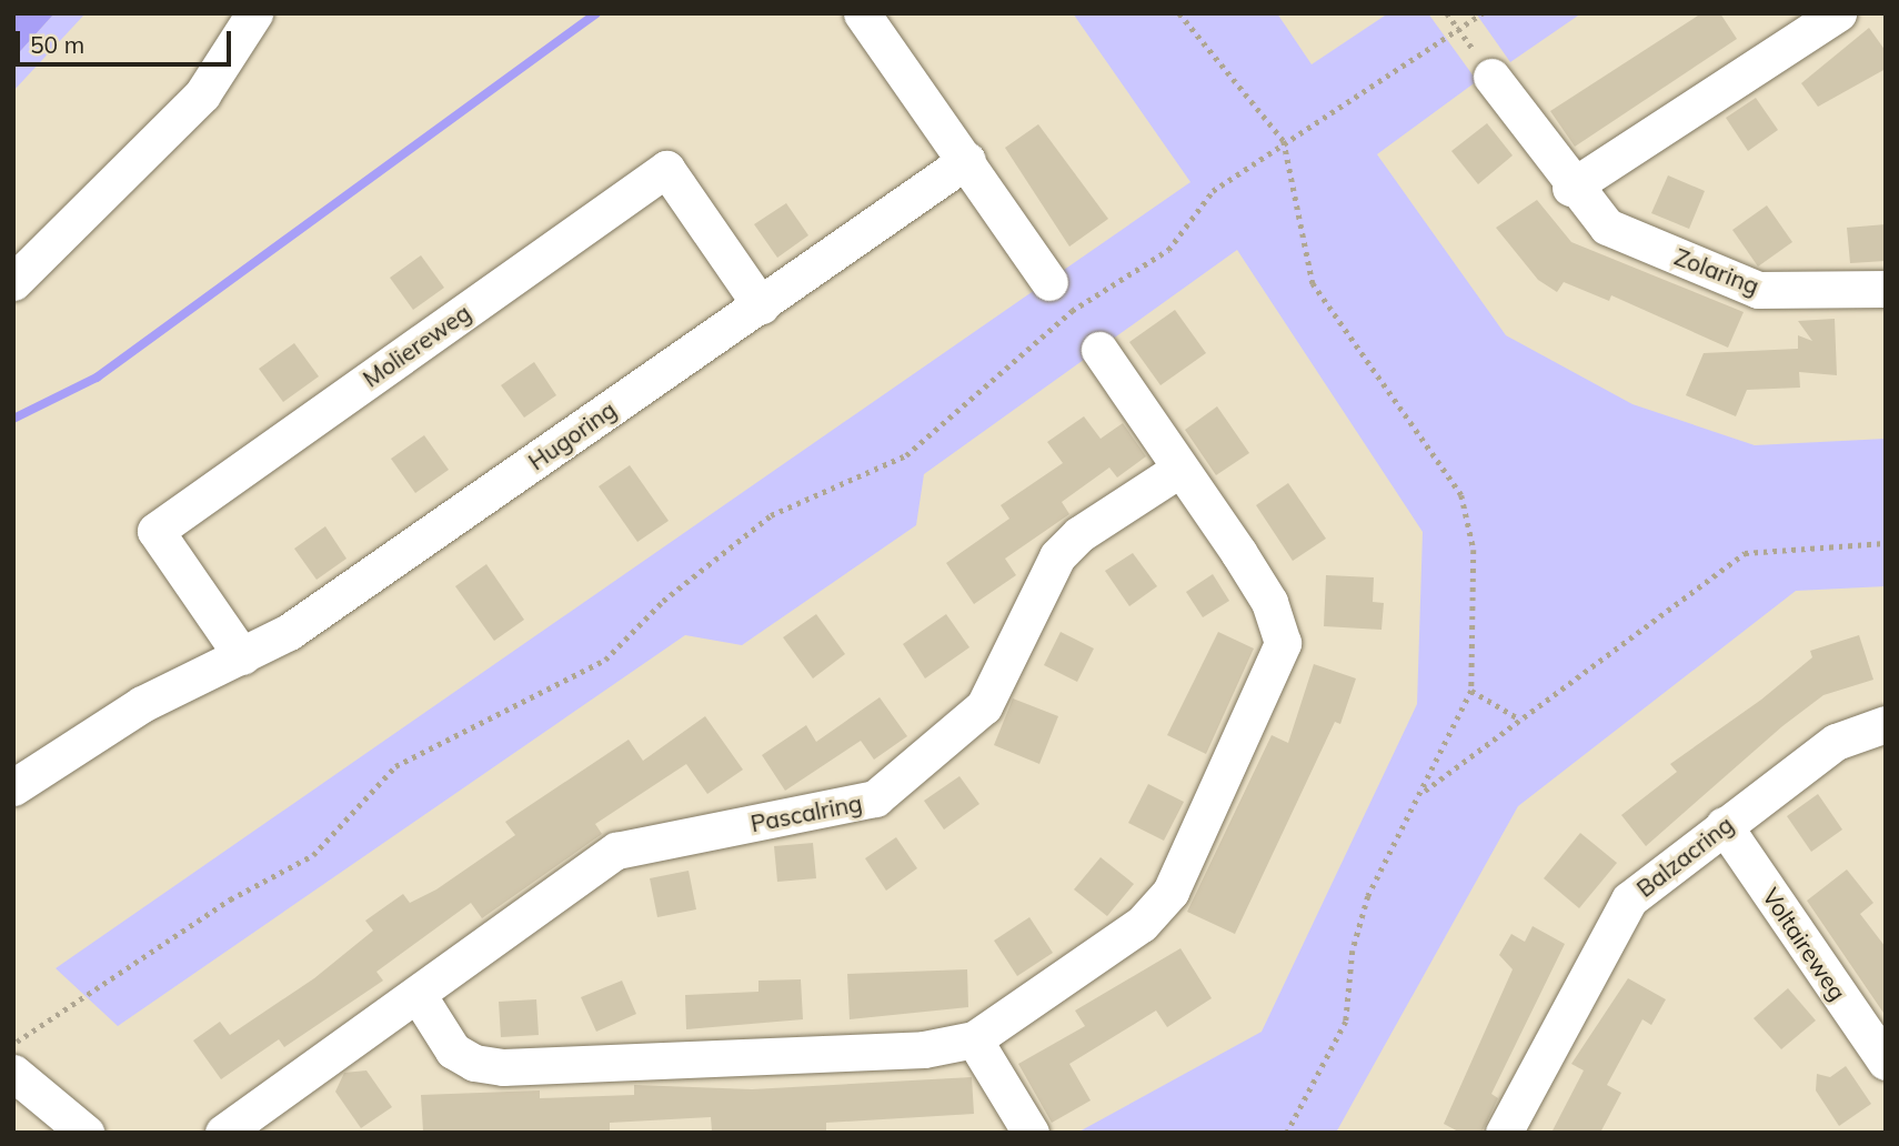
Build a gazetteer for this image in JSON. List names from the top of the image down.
{
  "streets": {
    "street": [
      "Zolaring",
      "Moliereweg",
      "Hugoring",
      "Pascalring",
      "Balzacring",
      "Voltaireweg"
    ]
  },
  "crossings": [
    ["Moliereweg", "Hugoring"],
    ["Balzacring", "Voltaireweg"]
  ],
  "scale_bar": "50 m"
}
